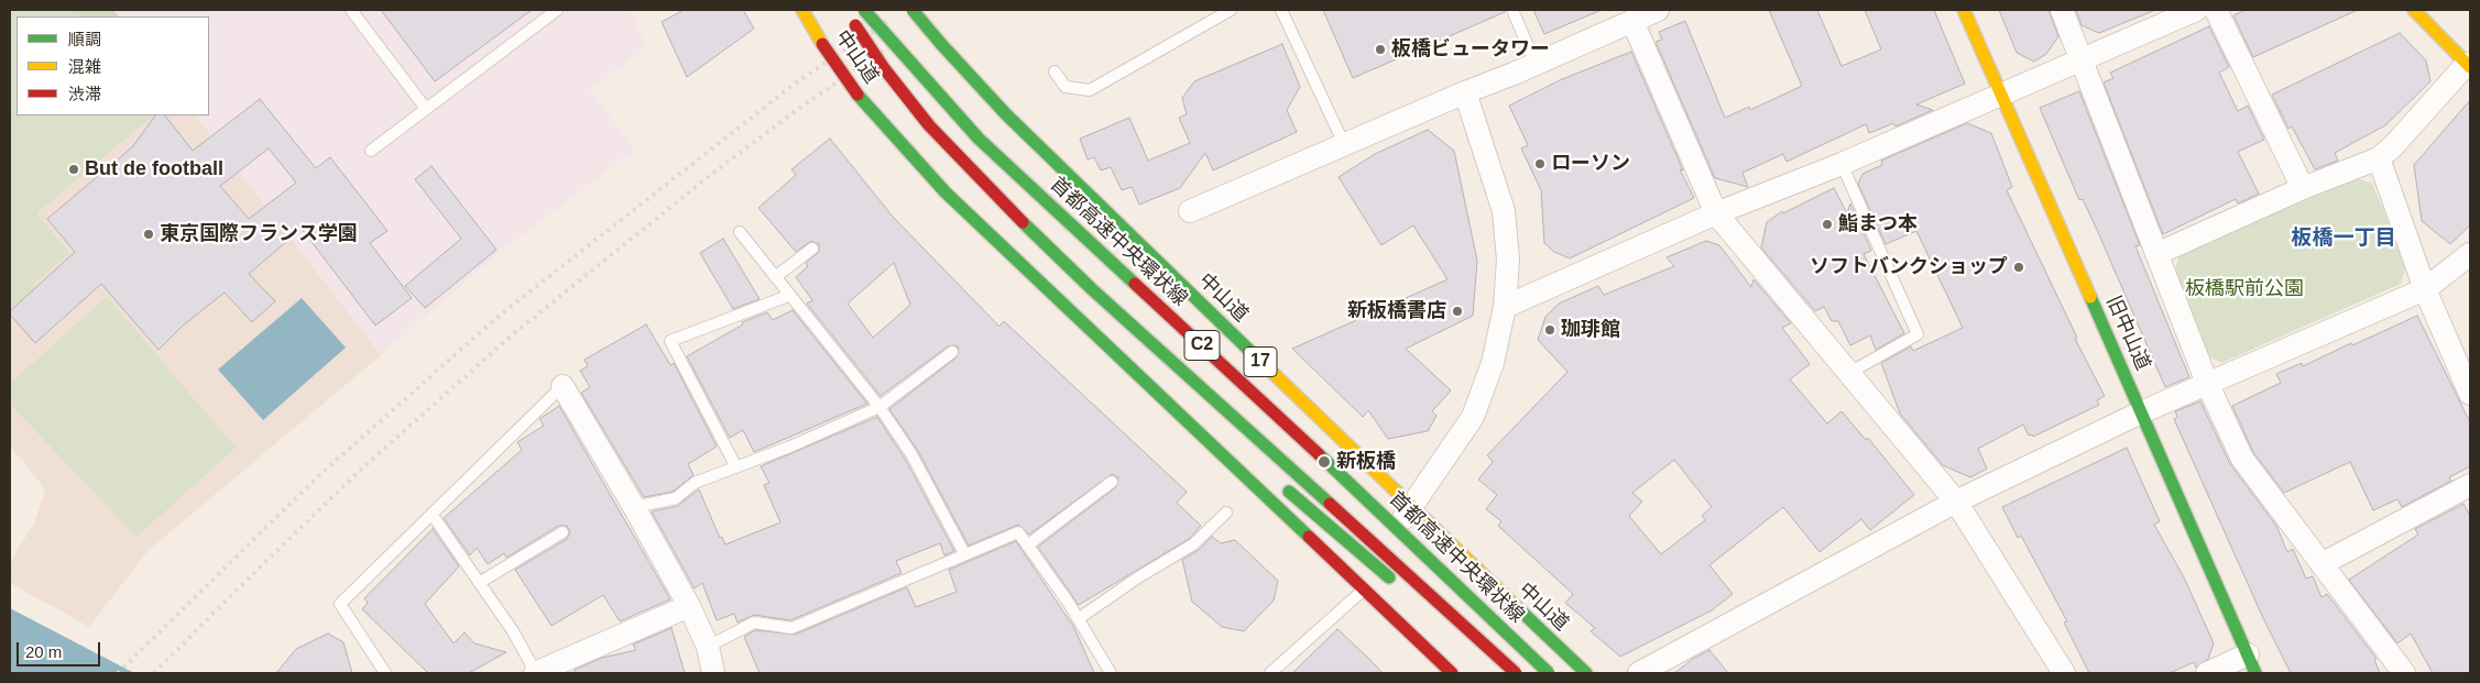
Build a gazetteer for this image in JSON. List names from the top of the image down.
{
  "streets": {
    "main road": [
      "中山道",
      "首都高速中央環状線",
      "旧中山道",
      "C2",
      "17"
    ]
  },
  "districts": ["板橋一丁目"],
  "parks": ["板橋駅前公園"],
  "places": [
    "板橋ビュータワー",
    "ローソン",
    "But de football",
    "鮨まつ本",
    "東京国際フランス学園",
    "ソフトバンクショップ",
    "新板橋書店",
    "珈琲館",
    "新板橋"
  ],
  "legend": ["順調", "混雑", "渋滞"],
  "scale_bar": "20 m"
}
